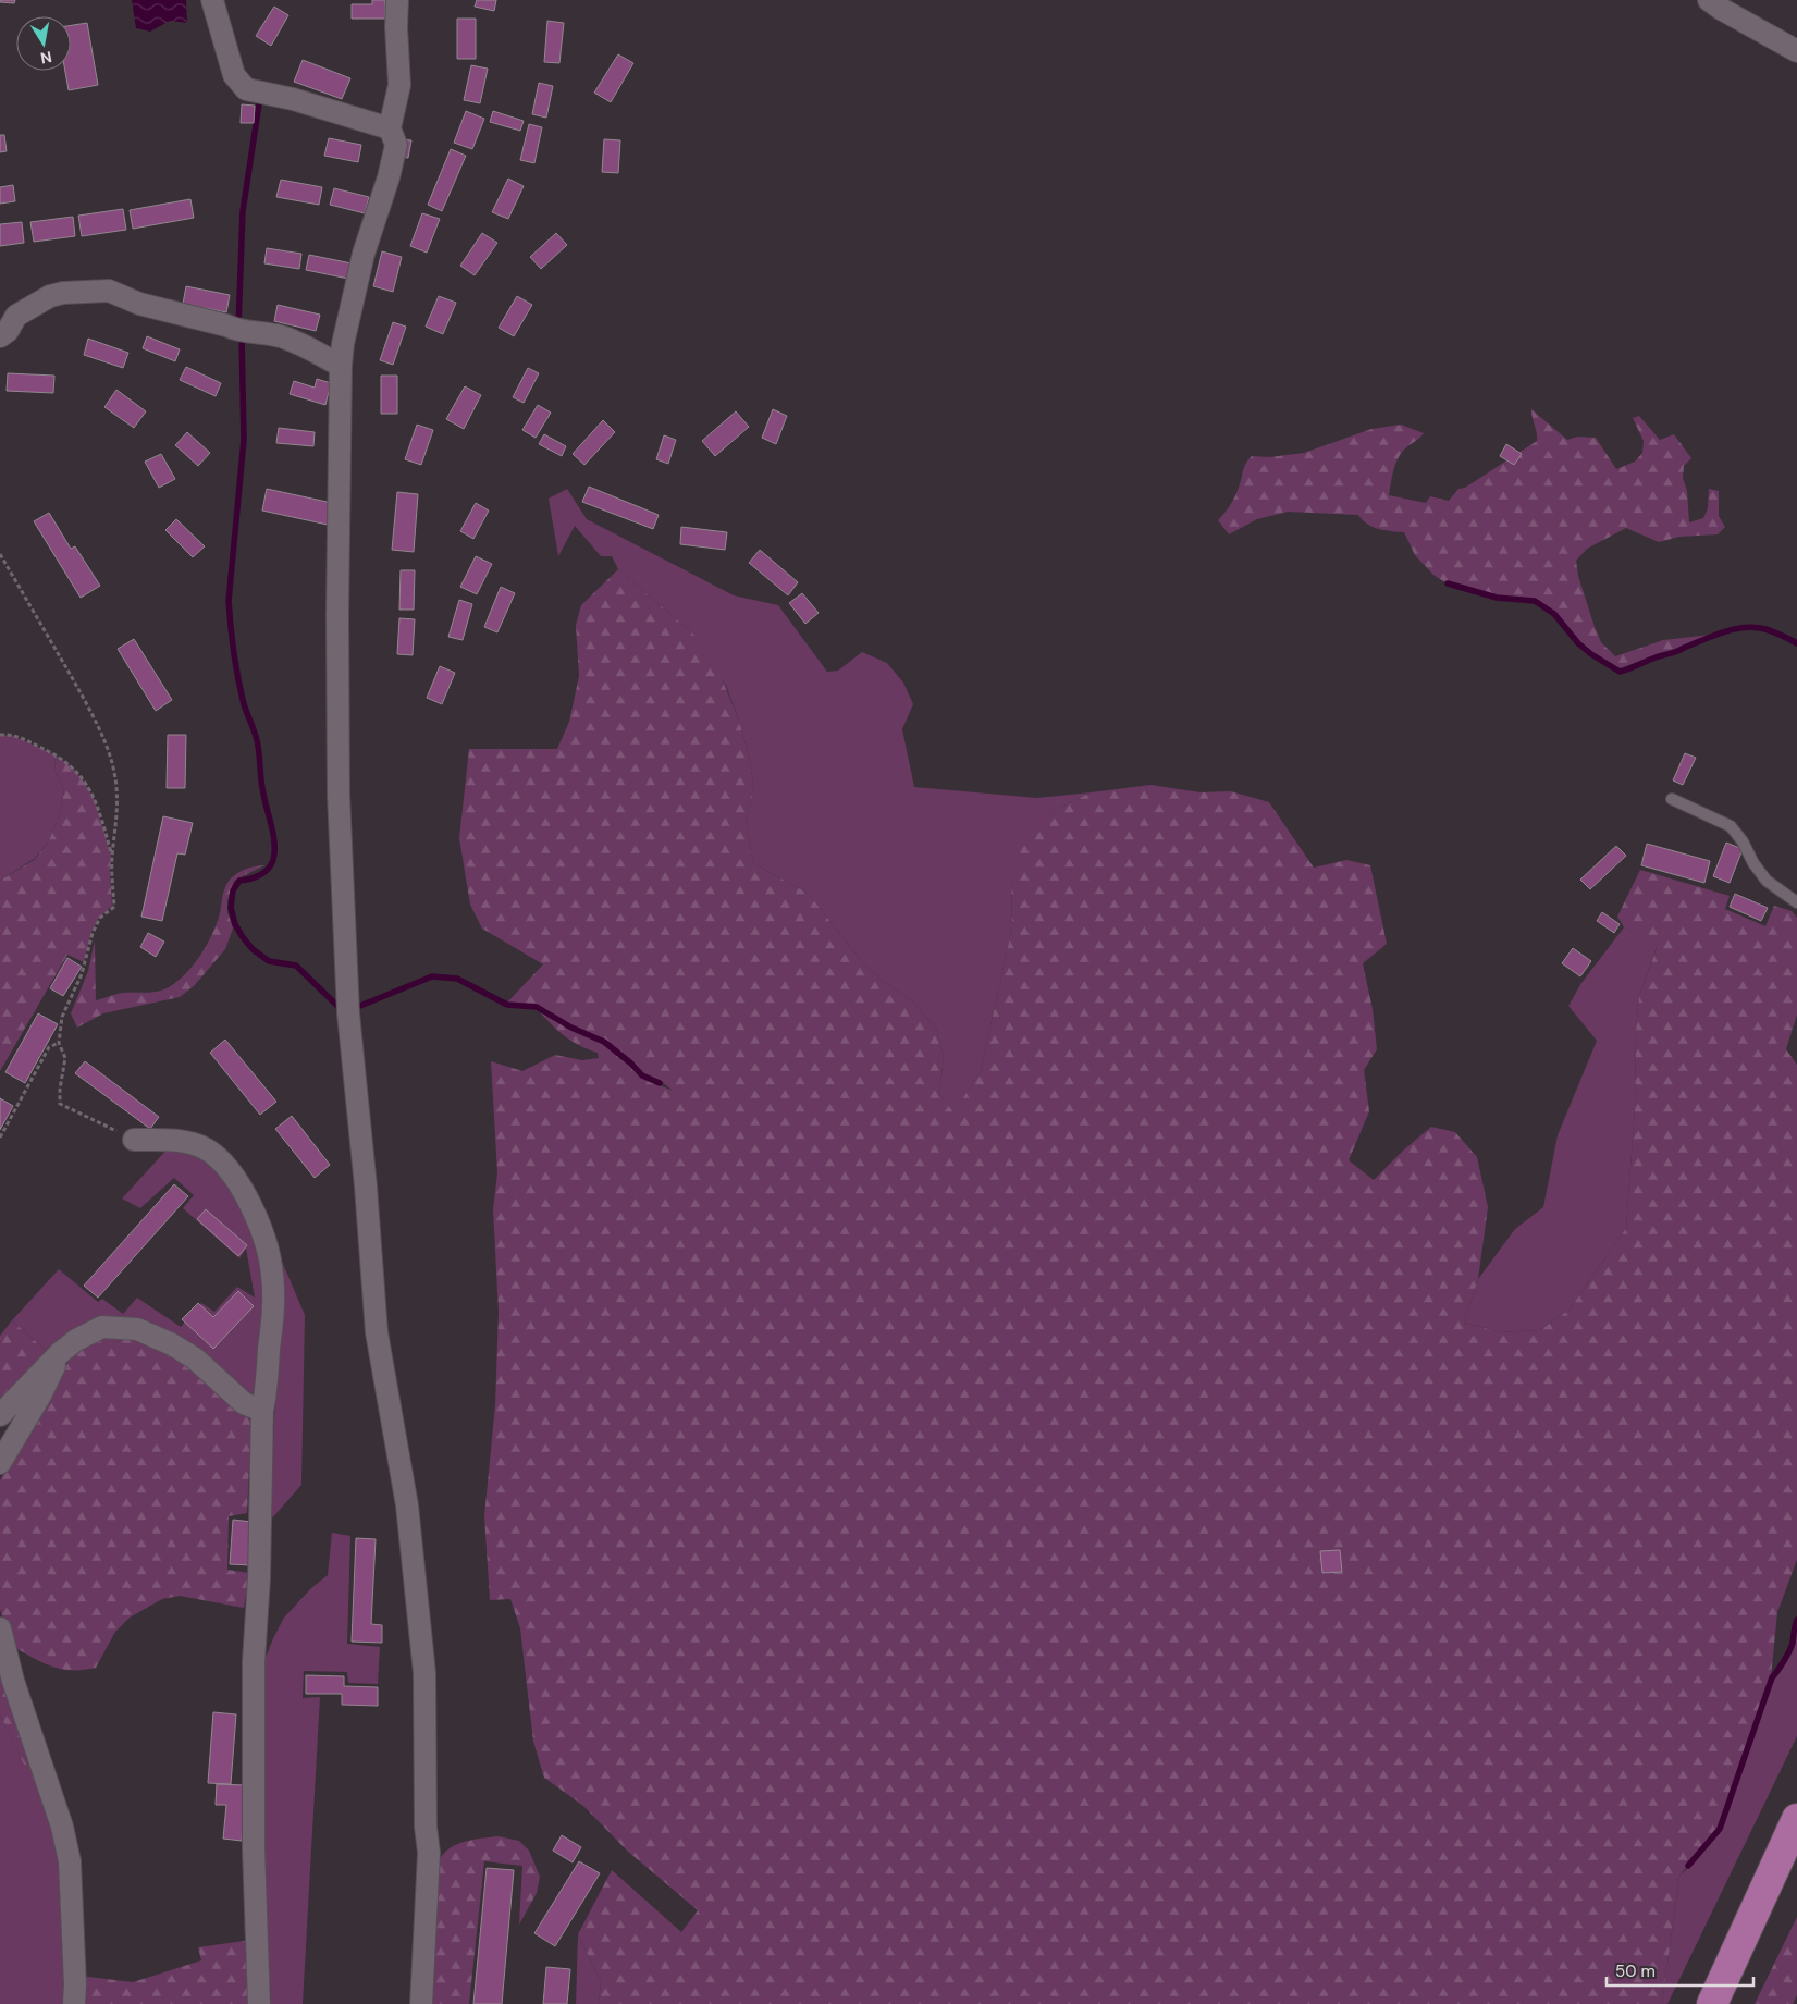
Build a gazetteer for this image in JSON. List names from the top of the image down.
{
  "scale_bar": "50 m",
  "north": "bottom"
}
